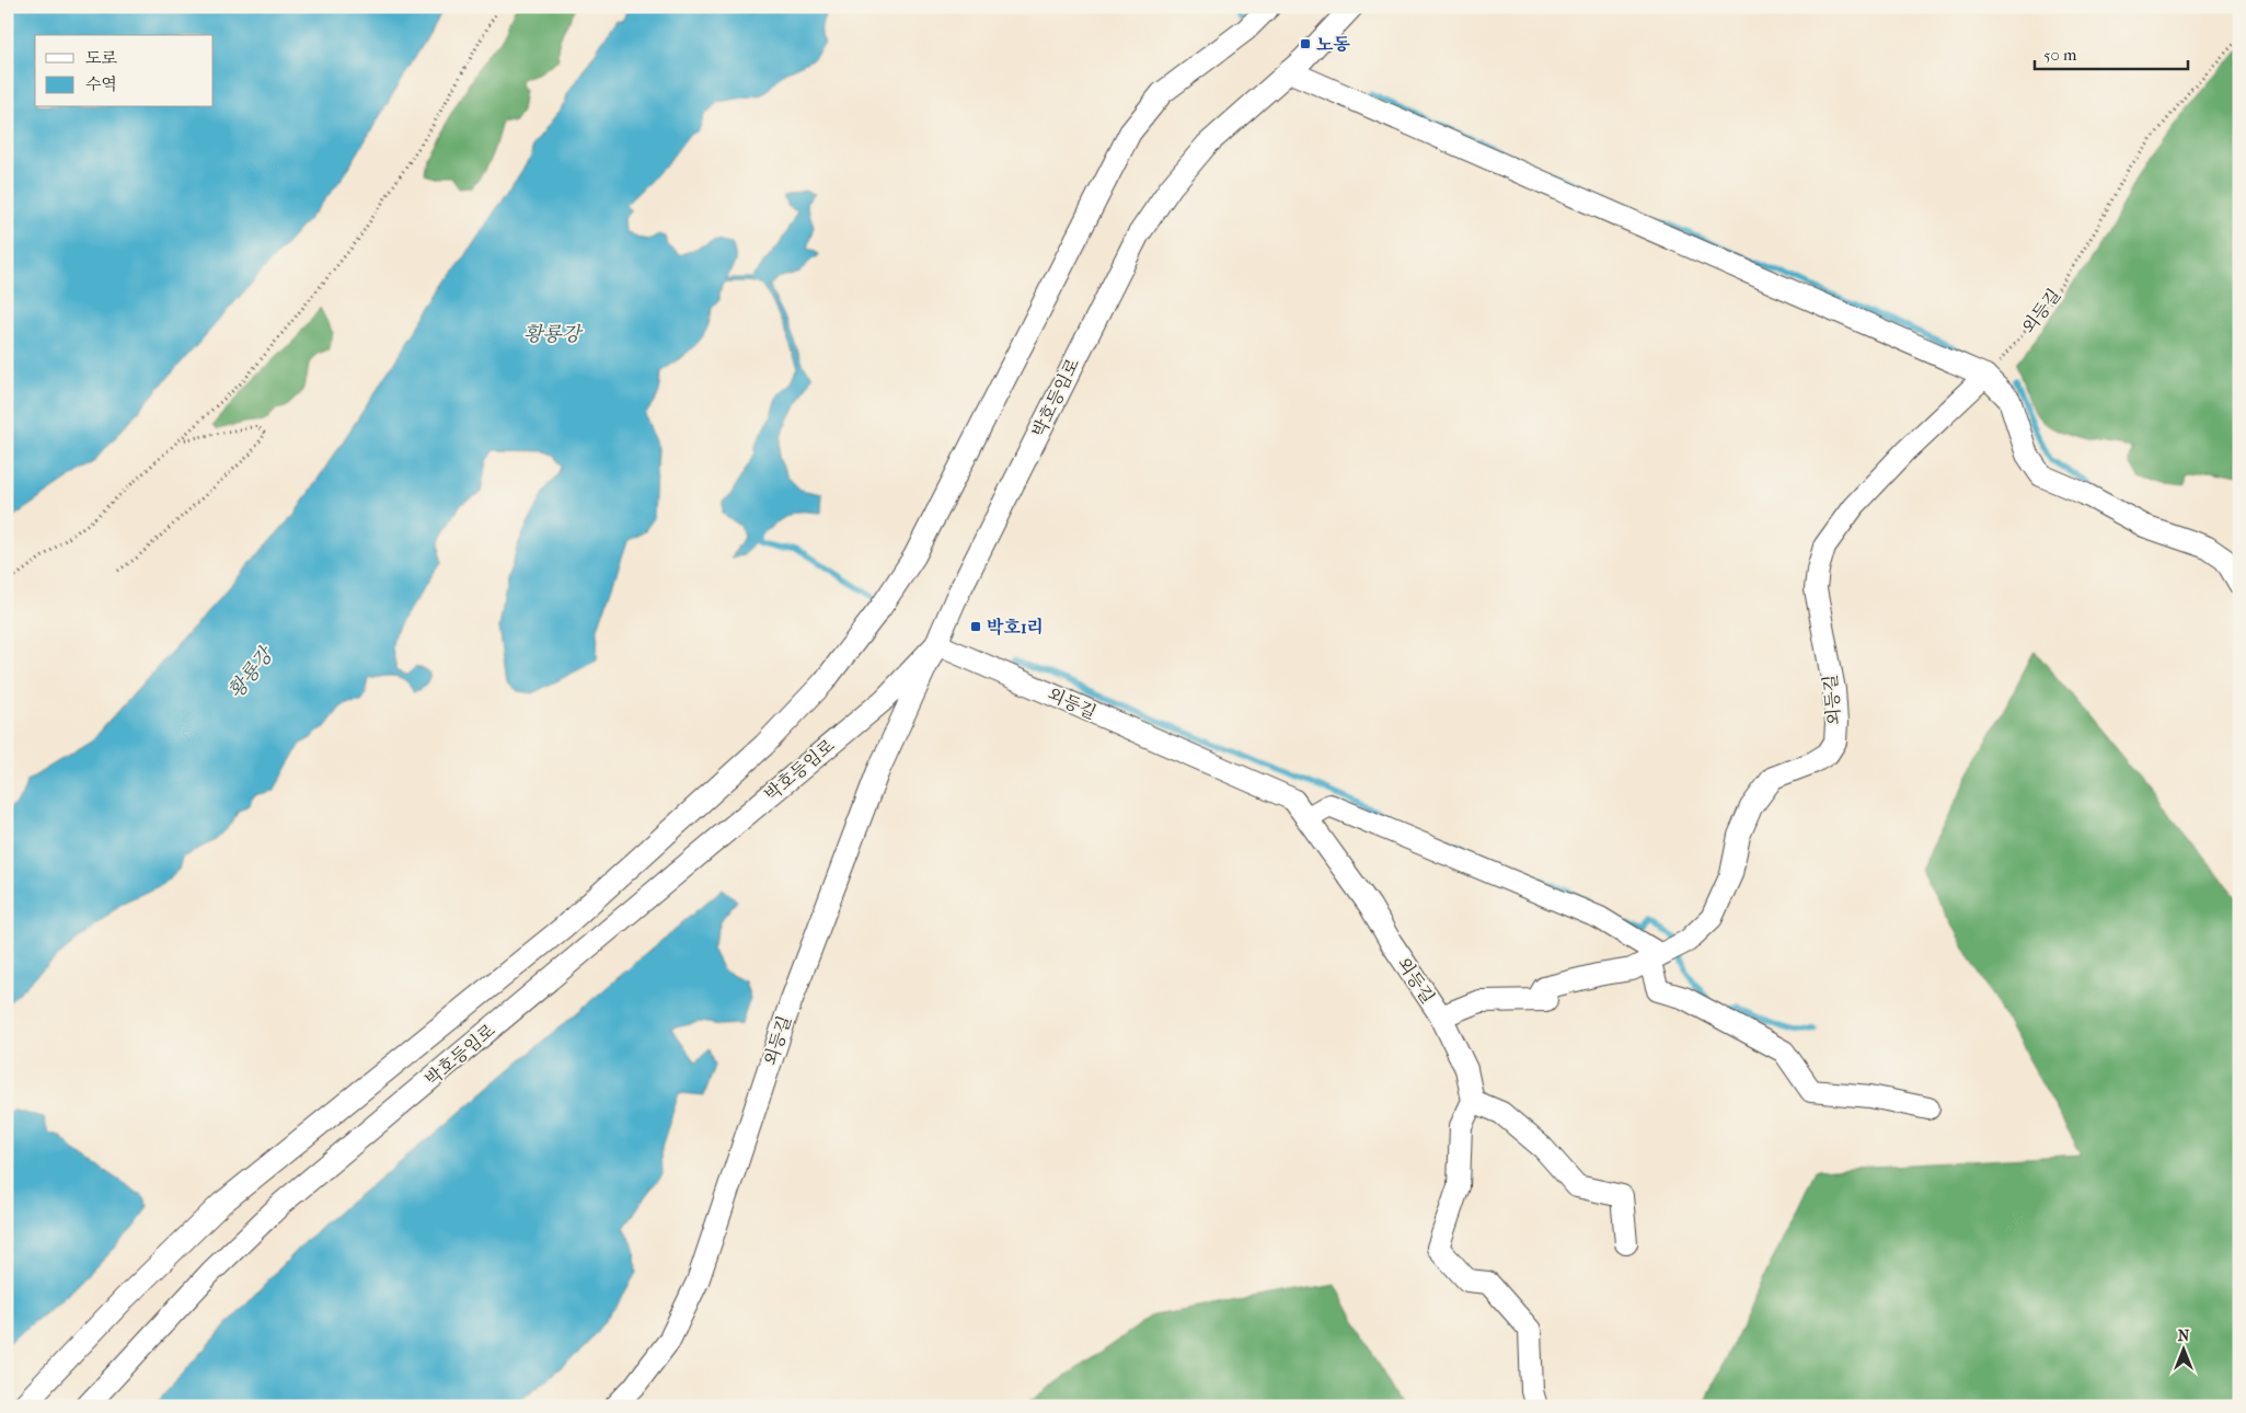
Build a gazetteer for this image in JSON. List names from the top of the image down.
{
  "streets": {
    "street": ["외등길", "박호등임로"]
  },
  "crossings": [
    ["외등길", "박호등임로"]
  ],
  "water": ["황룡강"],
  "places": {
    "transit": ["노동", "박호1리"]
  },
  "legend": ["도로", "수역"],
  "scale_bar": "50 m",
  "north": "top"
}
